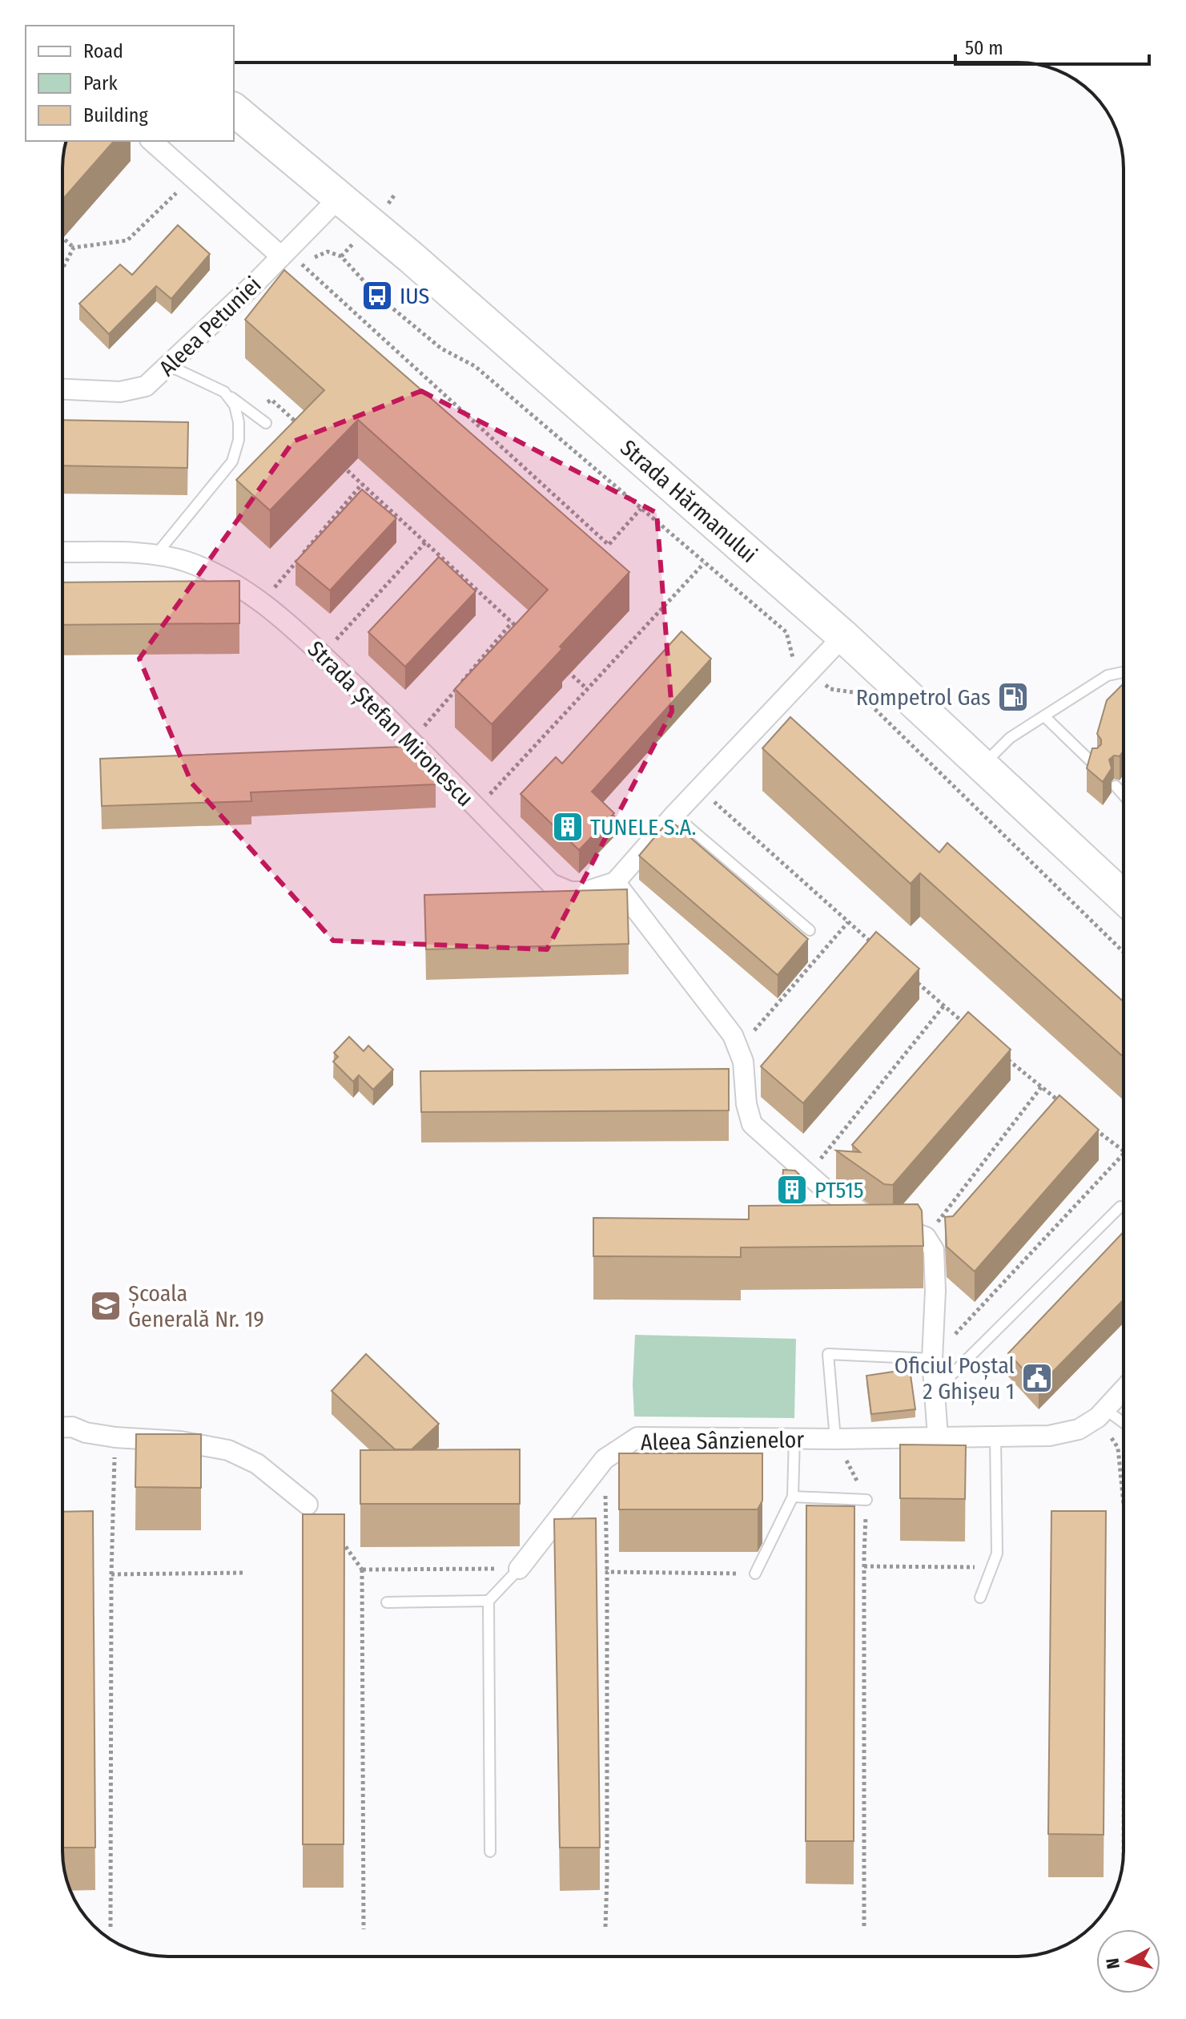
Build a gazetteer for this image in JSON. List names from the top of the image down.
{
  "streets": {
    "main road": ["Strada Hărmanului"],
    "street": ["Aleea Petuniei", "Strada Ștefan Mironescu", "Aleea Sânzienelor"]
  },
  "crossings": [
    ["Aleea Petuniei", "Strada Hărmanului"]
  ],
  "places": {
    "bus stop": ["IUS"],
    "fuel station": ["Rompetrol Gas"],
    "building": ["TUNELE S.A.", "PT515"],
    "school or university": ["Școala Generală Nr. 19"],
    "public building": ["Oficiul Poștal 2 Ghișeu 1"]
  },
  "legend": ["Road", "Park", "Building"],
  "scale_bar": "50 m",
  "north": "left"
}
